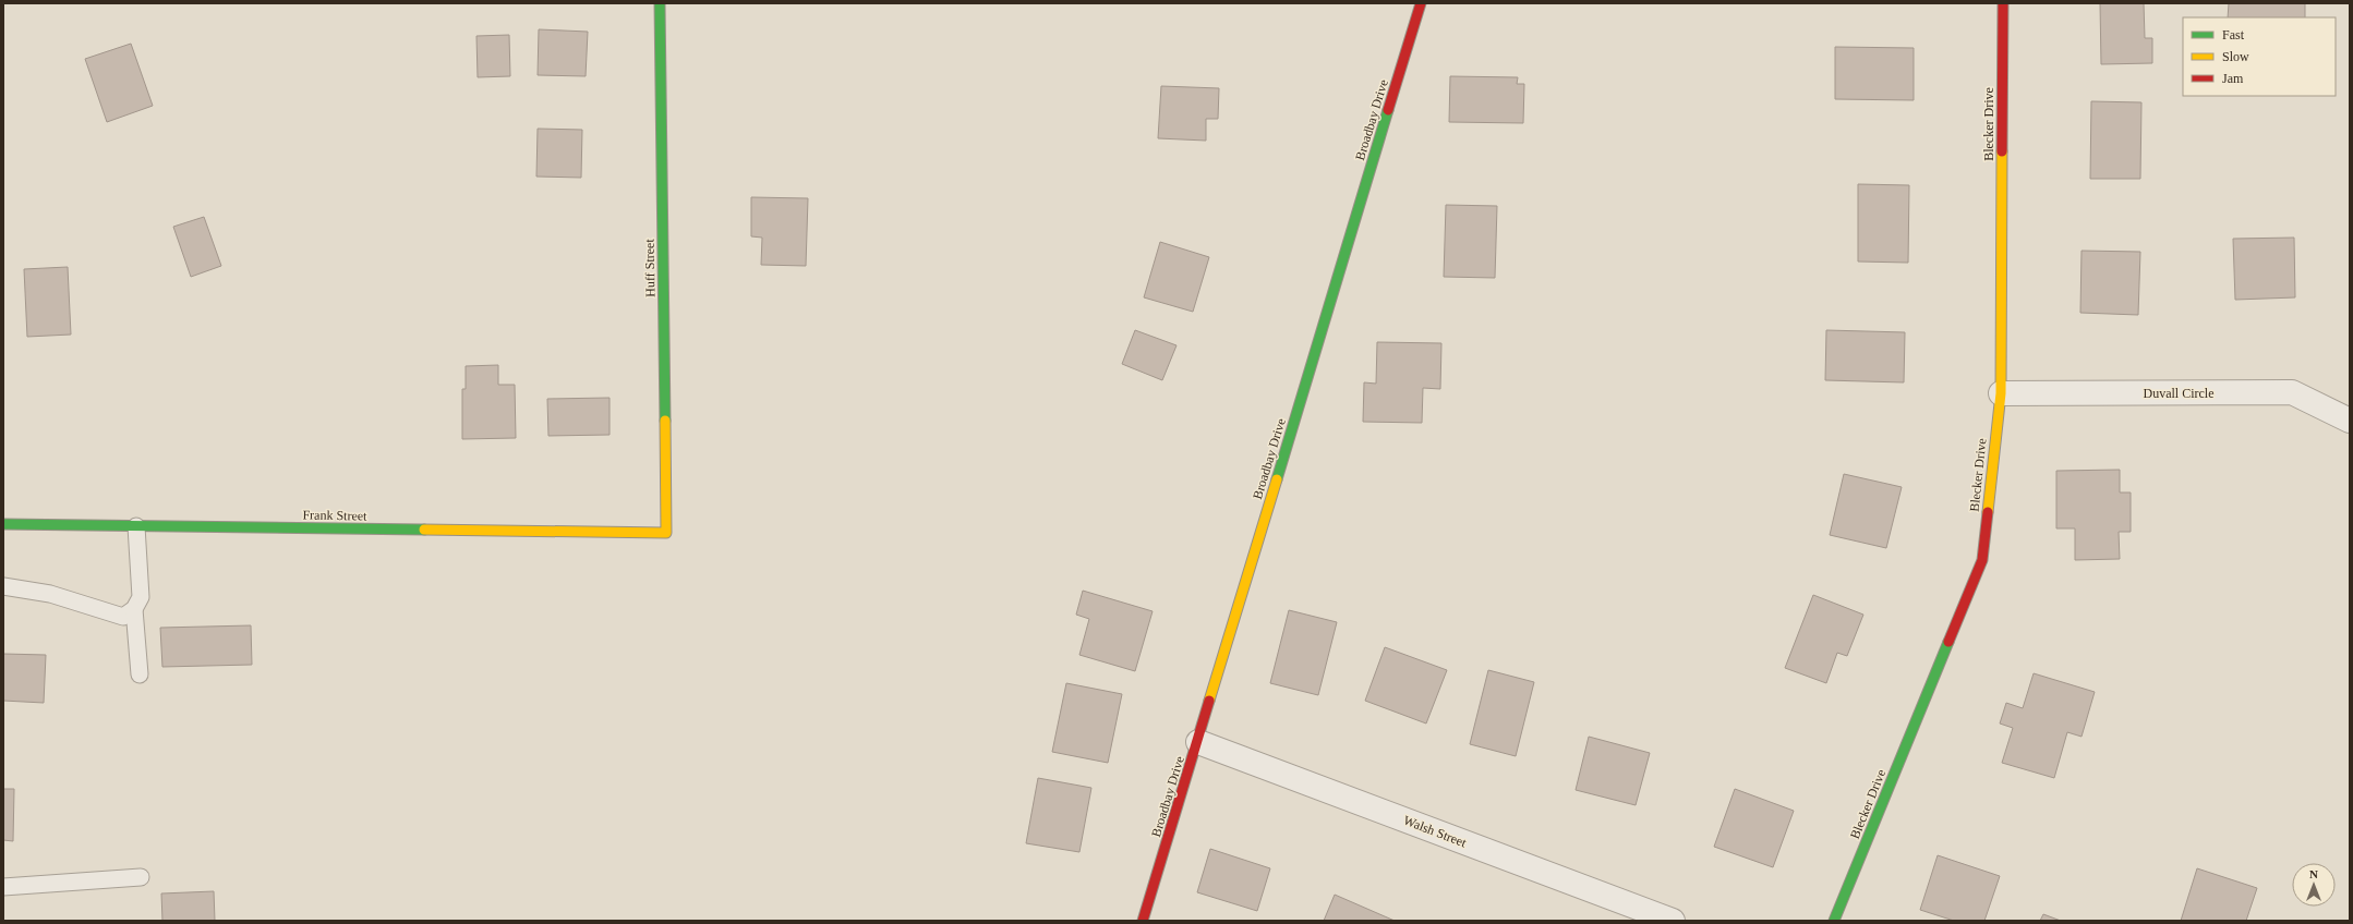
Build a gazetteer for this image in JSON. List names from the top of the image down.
{
  "streets": {
    "street": [
      "Broadbay Drive",
      "Blecker Drive",
      "Huff Street",
      "Duvall Circle",
      "Frank Street",
      "Walsh Street"
    ]
  },
  "crossings": [
    ["Broadbay Drive", "Walsh Street"],
    ["Blecker Drive", "Duvall Circle"],
    ["Huff Street", "Frank Street"]
  ],
  "legend": ["Fast", "Slow", "Jam"],
  "north": "top"
}
